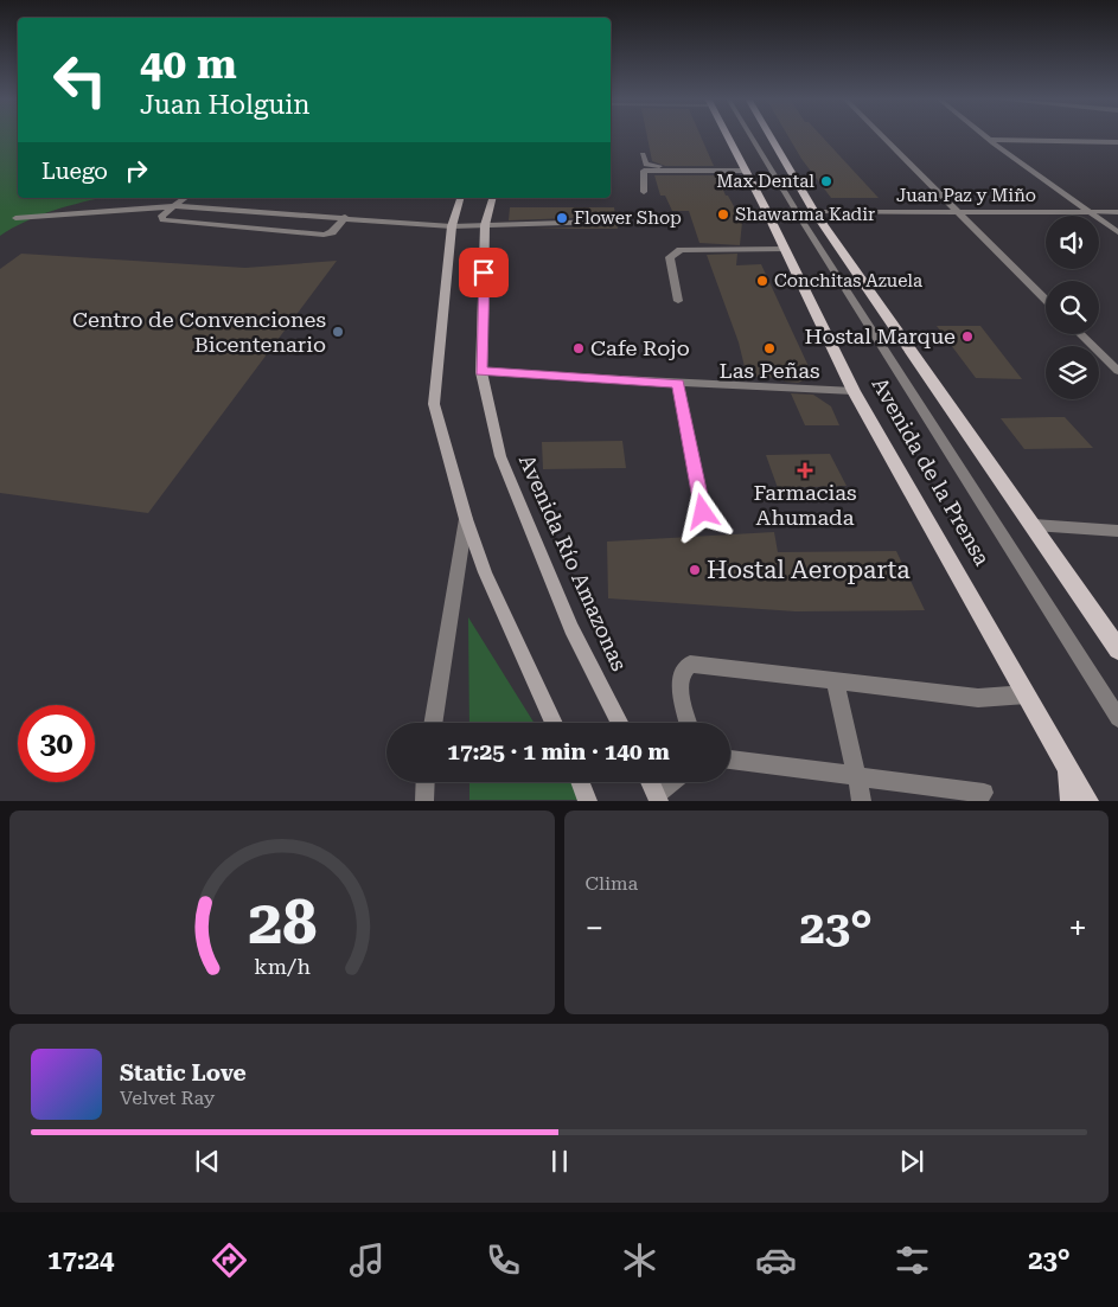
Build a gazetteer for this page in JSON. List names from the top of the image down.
{
  "streets": {
    "main road": ["Avenida de la Prensa", "Avenida Río Amazonas"],
    "street": ["Juan Paz y Miño"]
  },
  "crossings": [
    ["Juan Paz y Miño", "Avenida de la Prensa"]
  ],
  "places": {
    "other": [
      "Max Dental",
      "Shawarma Kadir",
      "Flower Shop",
      "Conchitas Azuela",
      "Centro de Convenciones Bicentenario",
      "Hostal Marque",
      "Cafe Rojo",
      "Las Peñas",
      "Hostal Aeroparta"
    ],
    "health": ["Farmacias Ahumada"]
  },
  "page": {
    "turn": ["40 m", "Juan Holguin"],
    "then": "Luego",
    "limit": "30",
    "trip": "17:25 · 1 min · 140 m",
    "tile": "Clima",
    "heat": ["−", "23°", "+"],
    "song": ["Static Love", "Velvet Ray"],
    "tabs": ["17:24", "23°"],
    "gauge": ["28", "km/h"]
  }
}
